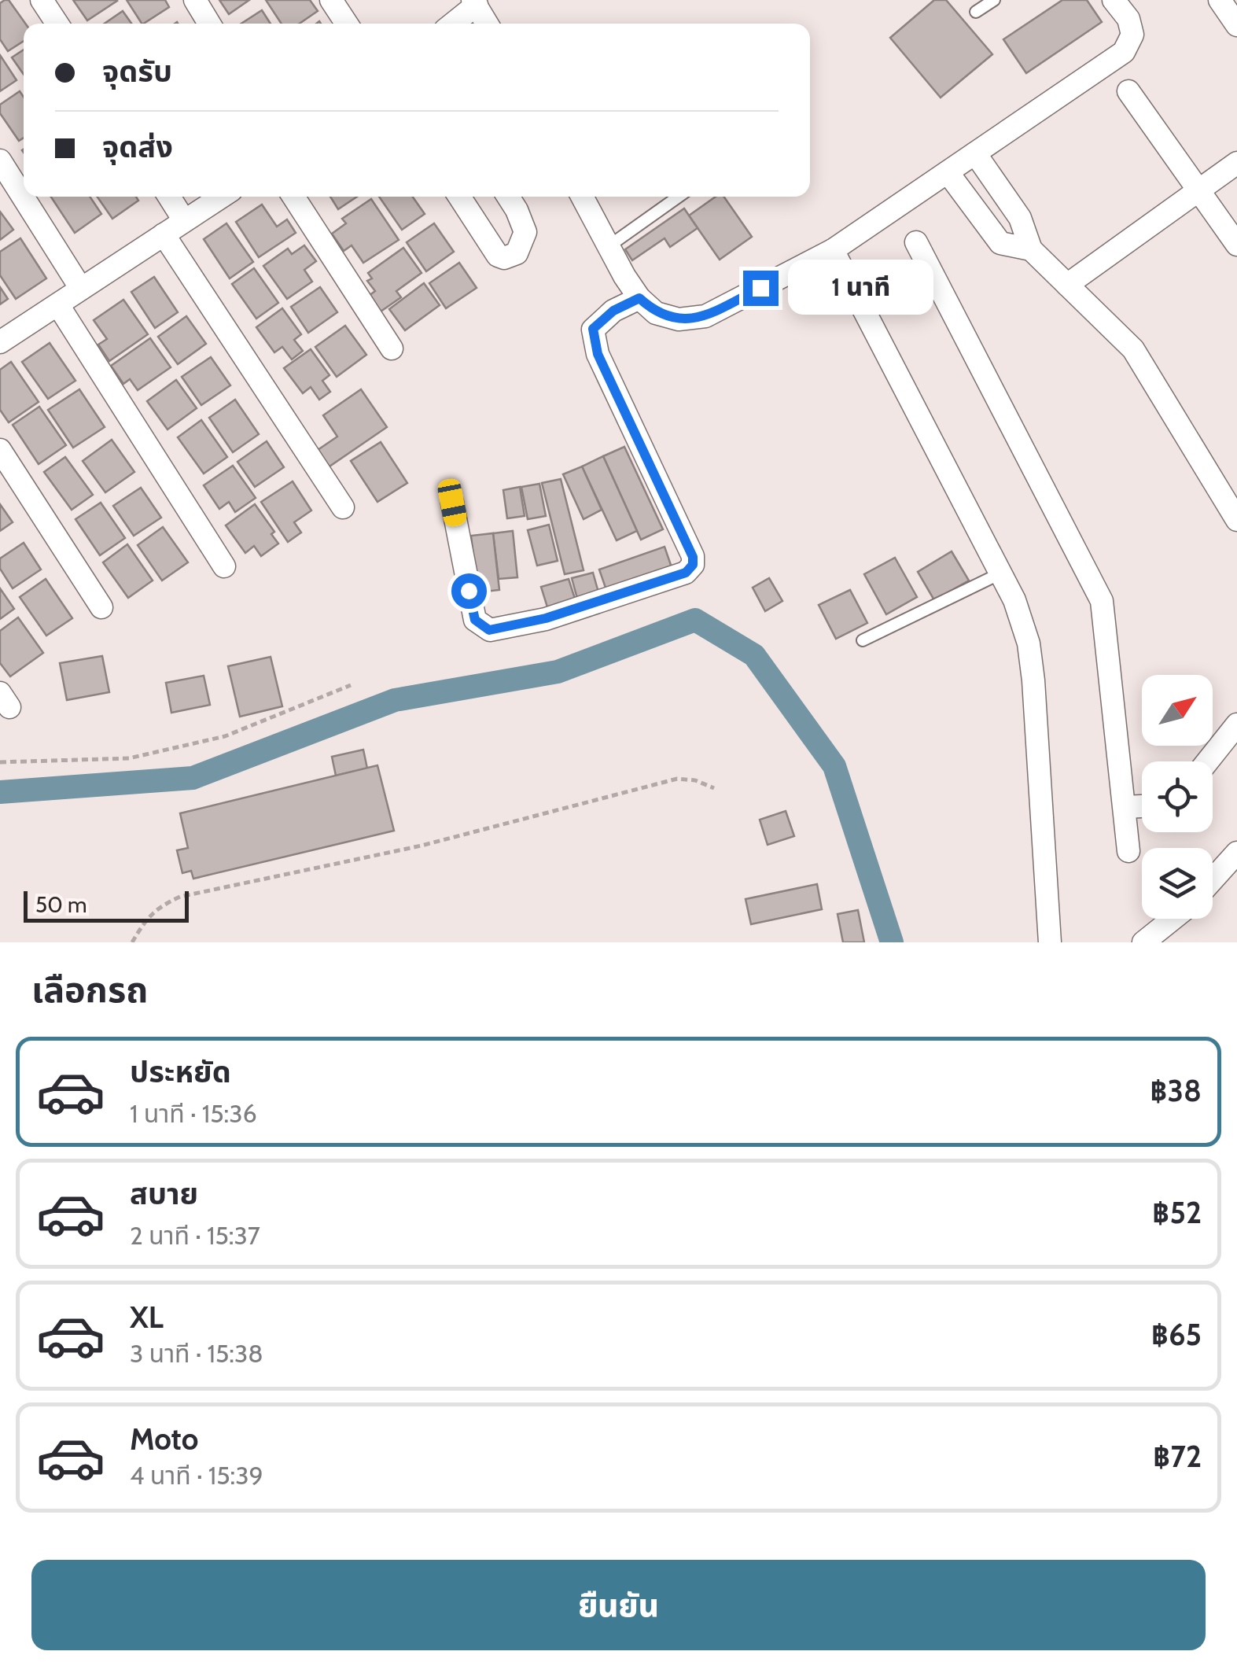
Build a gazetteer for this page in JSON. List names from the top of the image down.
{
  "scale_bar": "50 m",
  "north": "top right",
  "page": {
    "banner": ["จุดรับ", "จุดส่ง"],
    "bubble": "1 นาที",
    "scale": "50 m",
    "heading": "เลือกรถ",
    "list": [
      {
        "name": "ประหยัด",
        "note": "1 นาที · 15:36",
        "value": "฿38"
      },
      {
        "name": "สบาย",
        "note": "2 นาที · 15:37",
        "value": "฿52"
      },
      {
        "name": "XL",
        "note": "3 นาที · 15:38",
        "value": "฿65"
      },
      {
        "name": "Moto",
        "note": "4 นาที · 15:39",
        "value": "฿72"
      }
    ],
    "buttons": "ยืนยัน"
  }
}
